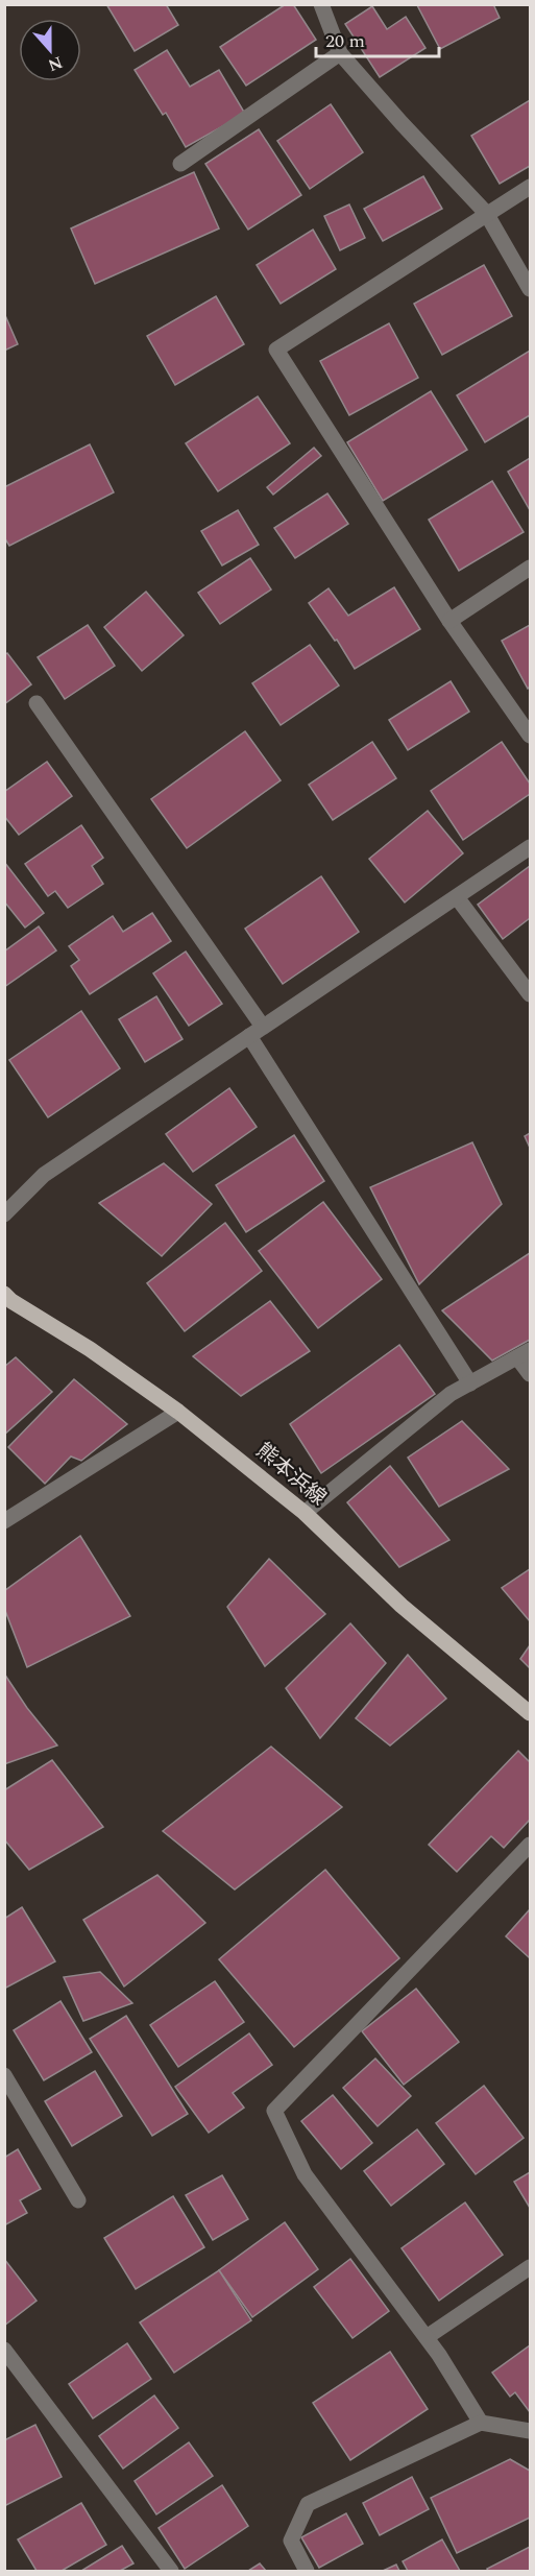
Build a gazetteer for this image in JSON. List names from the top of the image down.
{
  "streets": {
    "main road": ["熊本浜線"]
  },
  "scale_bar": "20 m",
  "north": "bottom"
}
